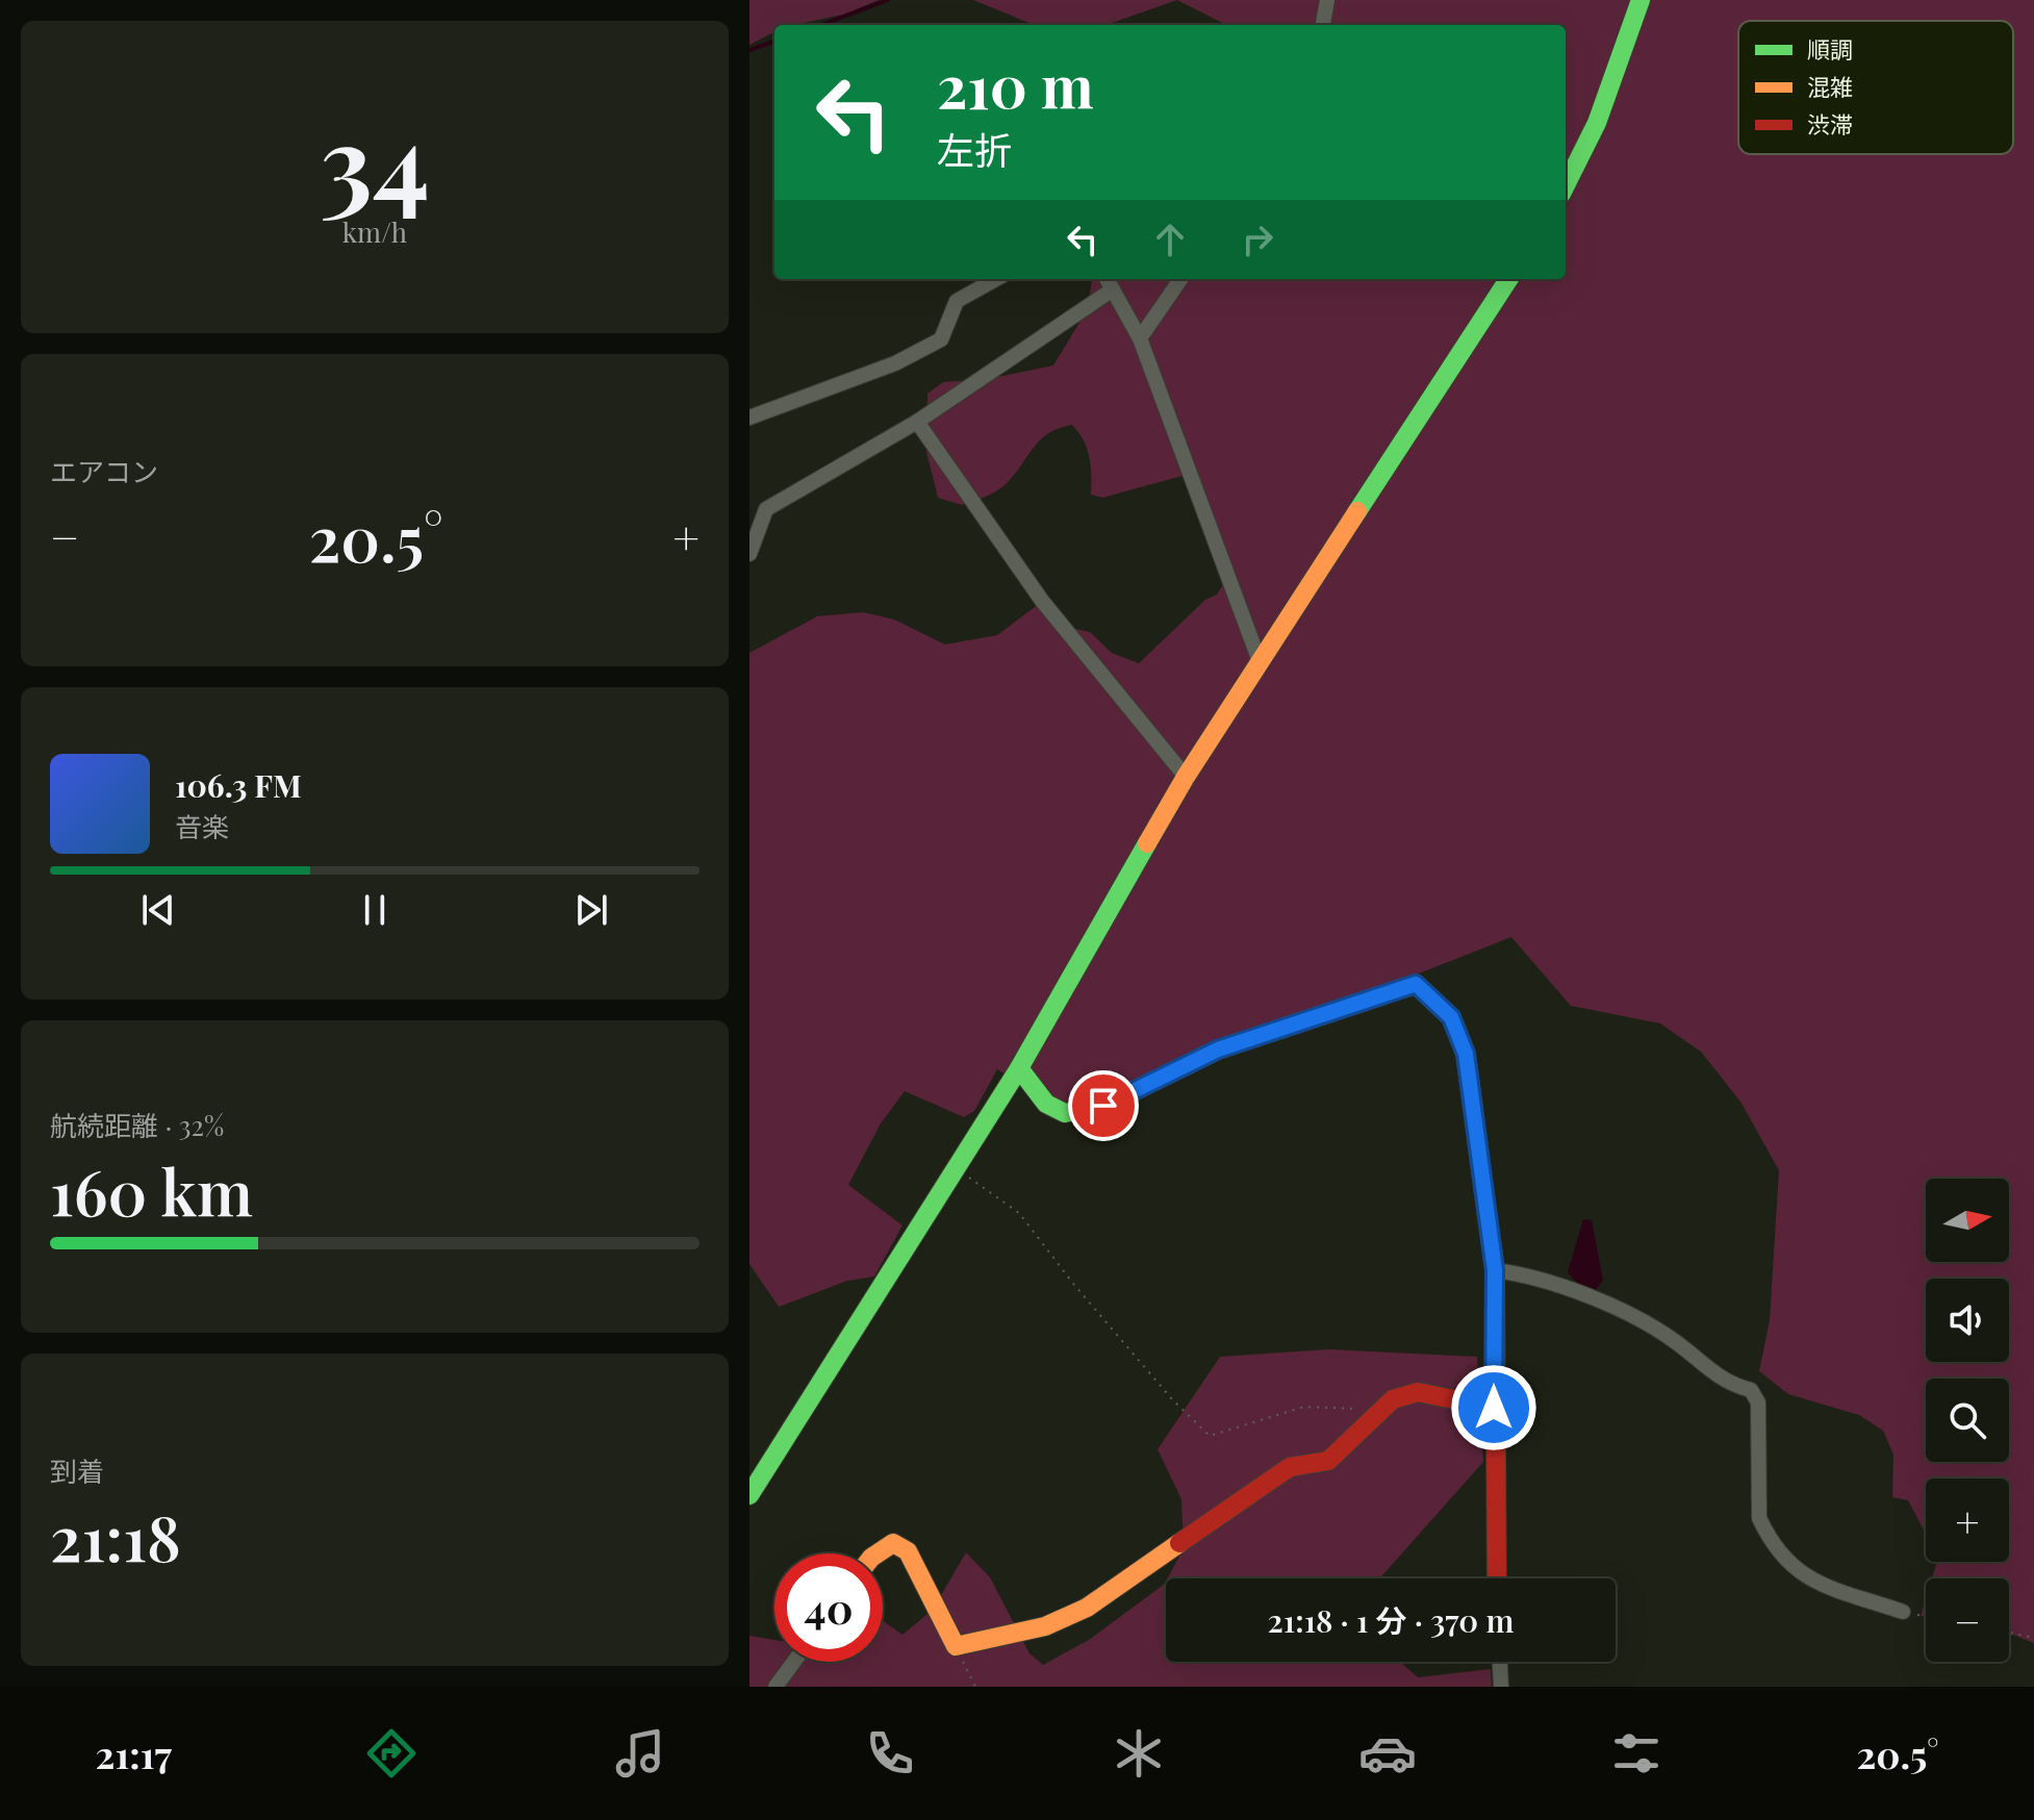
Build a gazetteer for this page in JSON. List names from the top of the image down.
{
  "legend": ["順調", "混雑", "渋滞"],
  "north": "right",
  "page": {
    "tile": [
      ["34", "km/h"],
      "エアコン",
      ["航続距離 · 32%", "160 km"],
      ["到着", "21:18"]
    ],
    "turn": ["210 m", "左折"],
    "heat": ["−", "20.5°", "+"],
    "song": ["106.3 FM", "音楽"],
    "map_buttons": ["+", "−"],
    "limit": "40",
    "trip": "21:18 · 1 分 · 370 m",
    "tabs": ["21:17", "20.5°"]
  }
}
